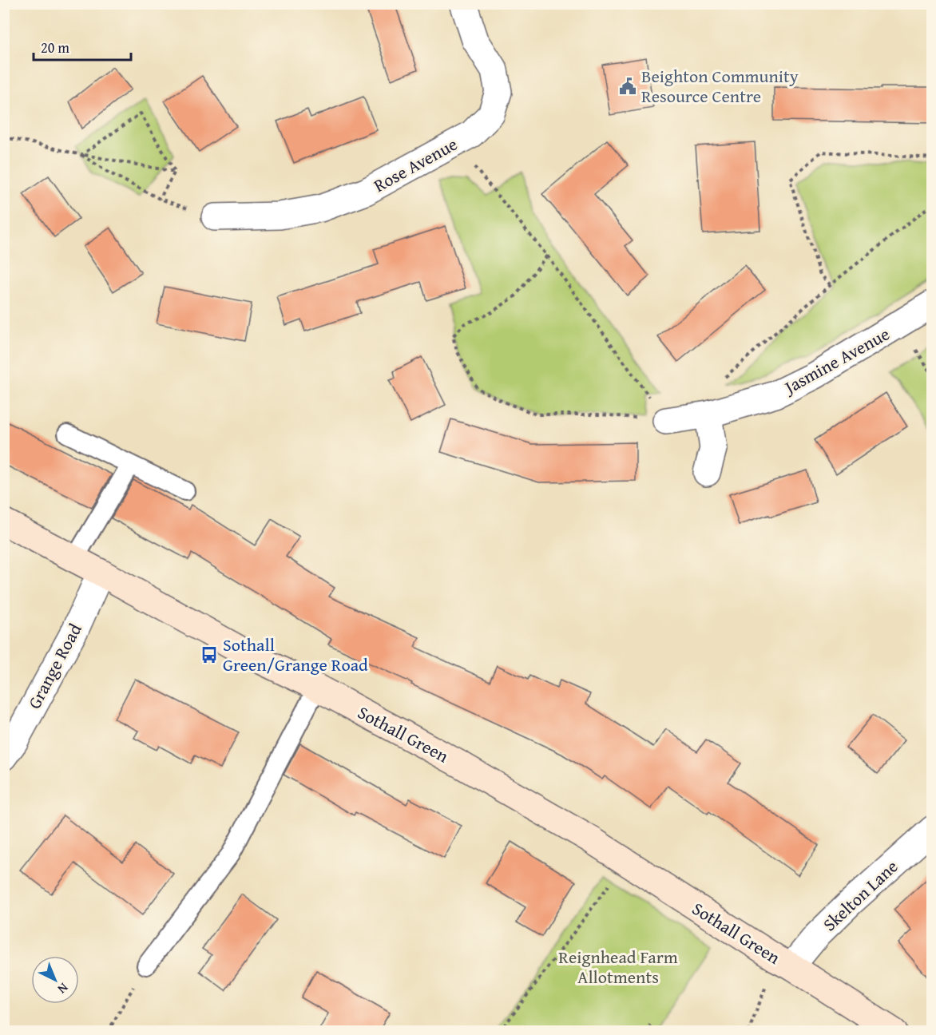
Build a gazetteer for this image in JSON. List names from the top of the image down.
{
  "streets": {
    "street": [
      "Rose Avenue",
      "Jasmine Avenue",
      "Grange Road",
      "Sothall Green",
      "Skelton Lane"
    ]
  },
  "crossings": [
    ["Grange Road", "Sothall Green"],
    ["Sothall Green", "Skelton Lane"]
  ],
  "parks": ["Reignhead Farm Allotments"],
  "places": {
    "public building": ["Beighton Community Resource Centre"],
    "bus stop": ["Sothall Green/Grange Road"]
  },
  "scale_bar": "20 m",
  "north": "bottom right"
}
